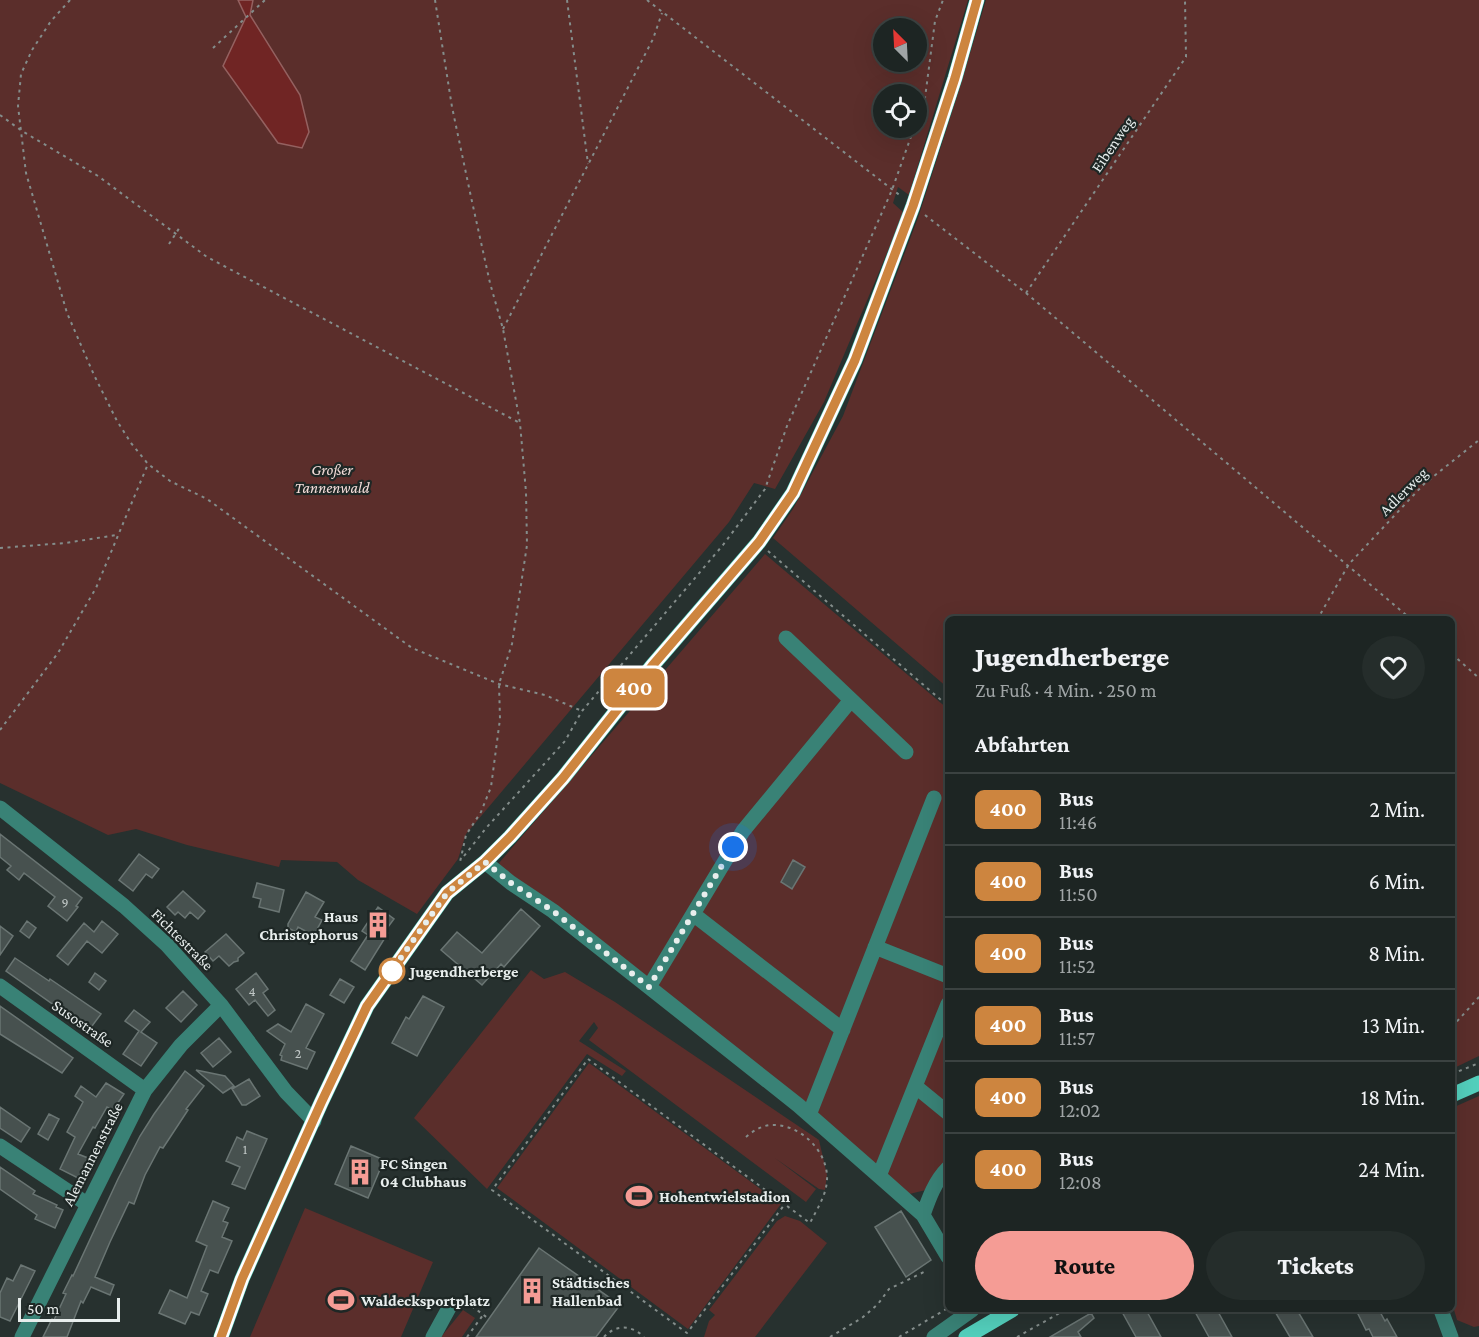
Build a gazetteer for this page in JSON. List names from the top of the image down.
{
  "streets": {
    "street": ["Fichtestraße", "Susostraße", "Alemannenstraße"],
    "path": ["Eibenweg", "Adlerweg"]
  },
  "crossings": [
    ["Fichtestraße", "Alemannenstraße"],
    ["Susostraße", "Alemannenstraße"]
  ],
  "parks": ["Großer Tannenwald"],
  "places": {
    "building": ["Haus Christophorus", "FC Singen 04 Clubhaus", "Städtisches Hallenbad"],
    "other": ["Jugendherberge"],
    "sports": ["Hohentwielstadion", "Waldecksportplatz"]
  },
  "lines": ["bus line 400"],
  "house_numbers": [
    "9",
    "4",
    "2",
    "1"
  ],
  "scale_bar": "50 m",
  "north": "top left",
  "page": {
    "on_map": "400",
    "heading": [
      ["Jugendherberge", "Zu Fuß · 4 Min. · 250 m"],
      "Abfahrten"
    ],
    "list": [
      {
        "mark": "400",
        "name": "Bus",
        "note": "11:46",
        "value": "2 Min."
      },
      {
        "mark": "400",
        "name": "Bus",
        "note": "11:50",
        "value": "6 Min."
      },
      {
        "mark": "400",
        "name": "Bus",
        "note": "11:52",
        "value": "8 Min."
      },
      {
        "mark": "400",
        "name": "Bus",
        "note": "11:57",
        "value": "13 Min."
      },
      {
        "mark": "400",
        "name": "Bus",
        "note": "12:02",
        "value": "18 Min."
      },
      {
        "mark": "400",
        "name": "Bus",
        "note": "12:08",
        "value": "24 Min."
      }
    ],
    "buttons": ["Route", "Tickets"],
    "scale": "50 m"
  }
}
